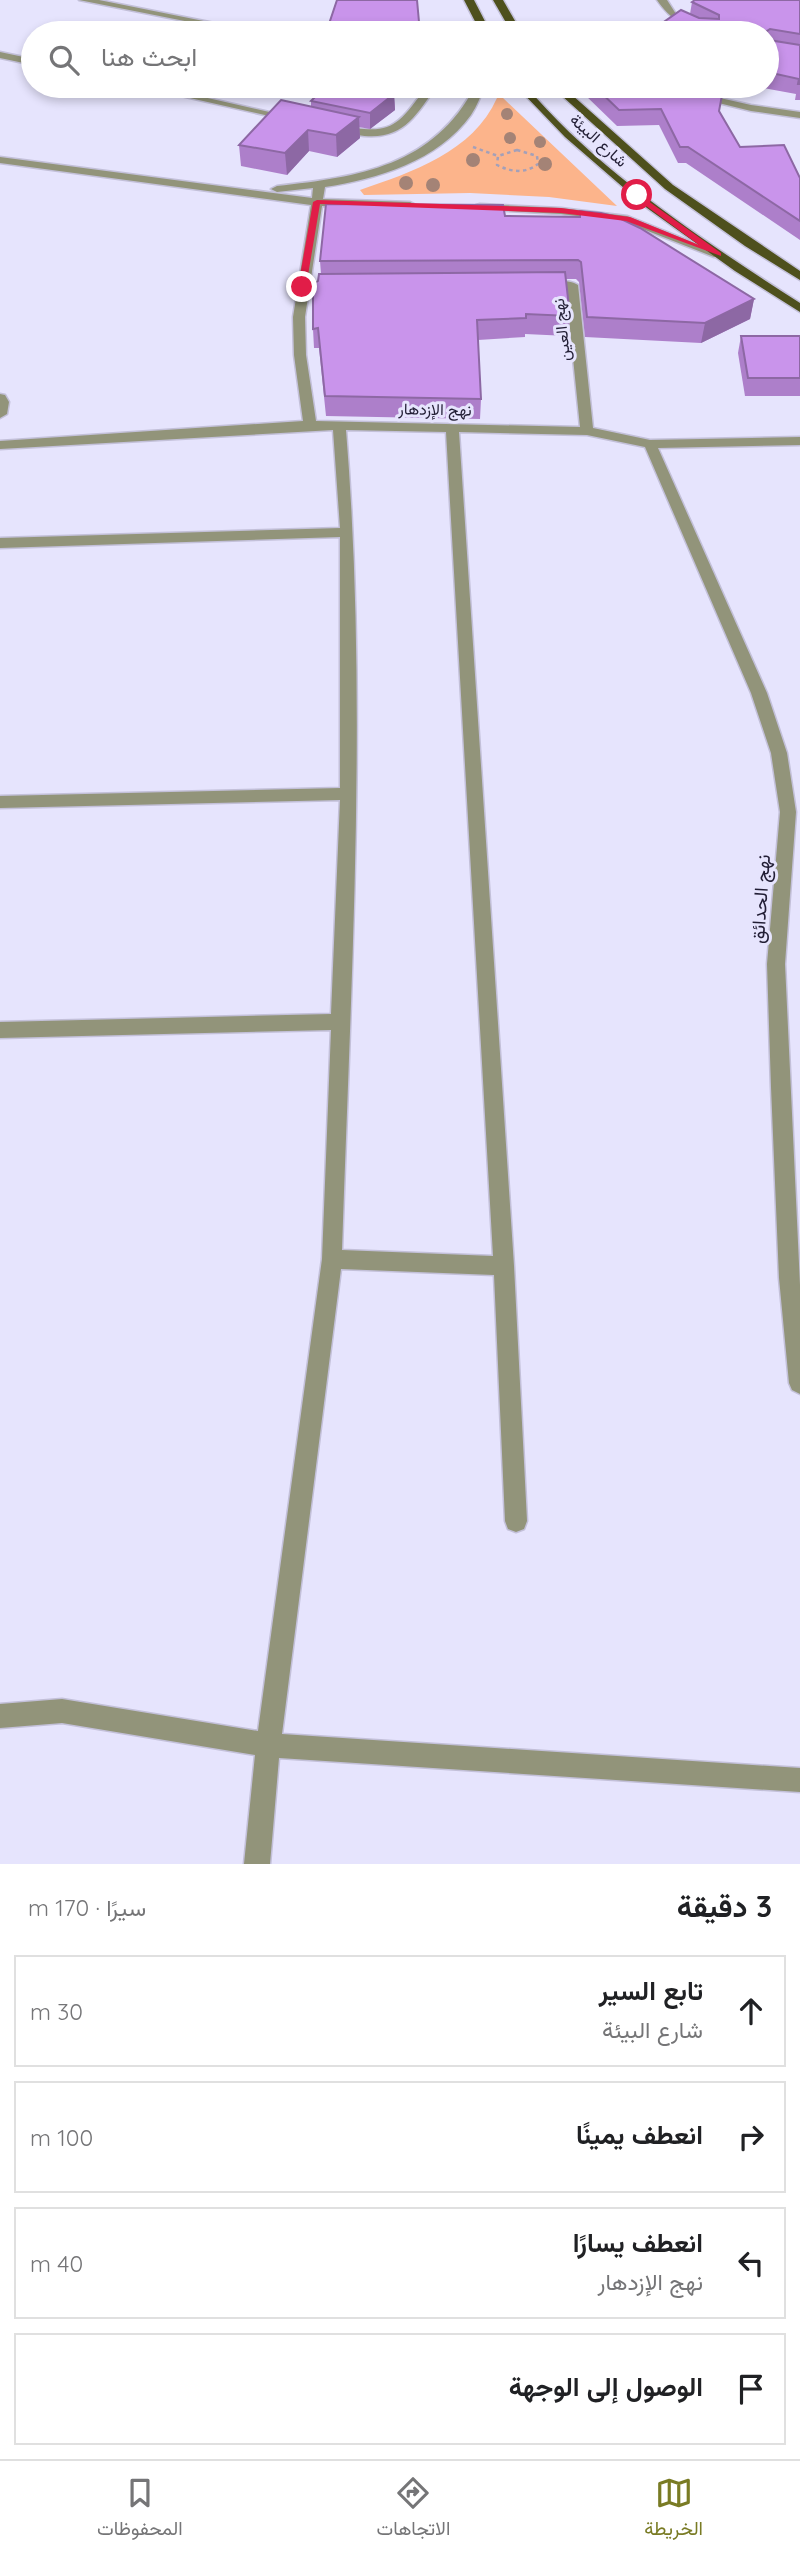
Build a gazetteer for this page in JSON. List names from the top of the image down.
{
  "streets": {
    "main road": ["شارع البيئة"],
    "street": ["نهج العين", "نهج الإزدهار", "نهج الحدائق"]
  },
  "crossings": [
    ["نهج العين", "نهج الإزدهار"],
    ["نهج الإزدهار", "نهج الحدائق"]
  ],
  "page": {
    "search": "ابحث هنا",
    "heading": ["3 دقيقة", "سيرًا · 170 m"],
    "list": [
      ["تابع السير", "شارع البيئة", "30 m"],
      ["انعطف يمينًا", "100 m"],
      ["انعطف يسارًا", "نهج الإزدهار", "40 m"],
      "الوصول إلى الوجهة"
    ],
    "nav": ["الخريطة", "الاتجاهات", "المحفوظات"]
  }
}
